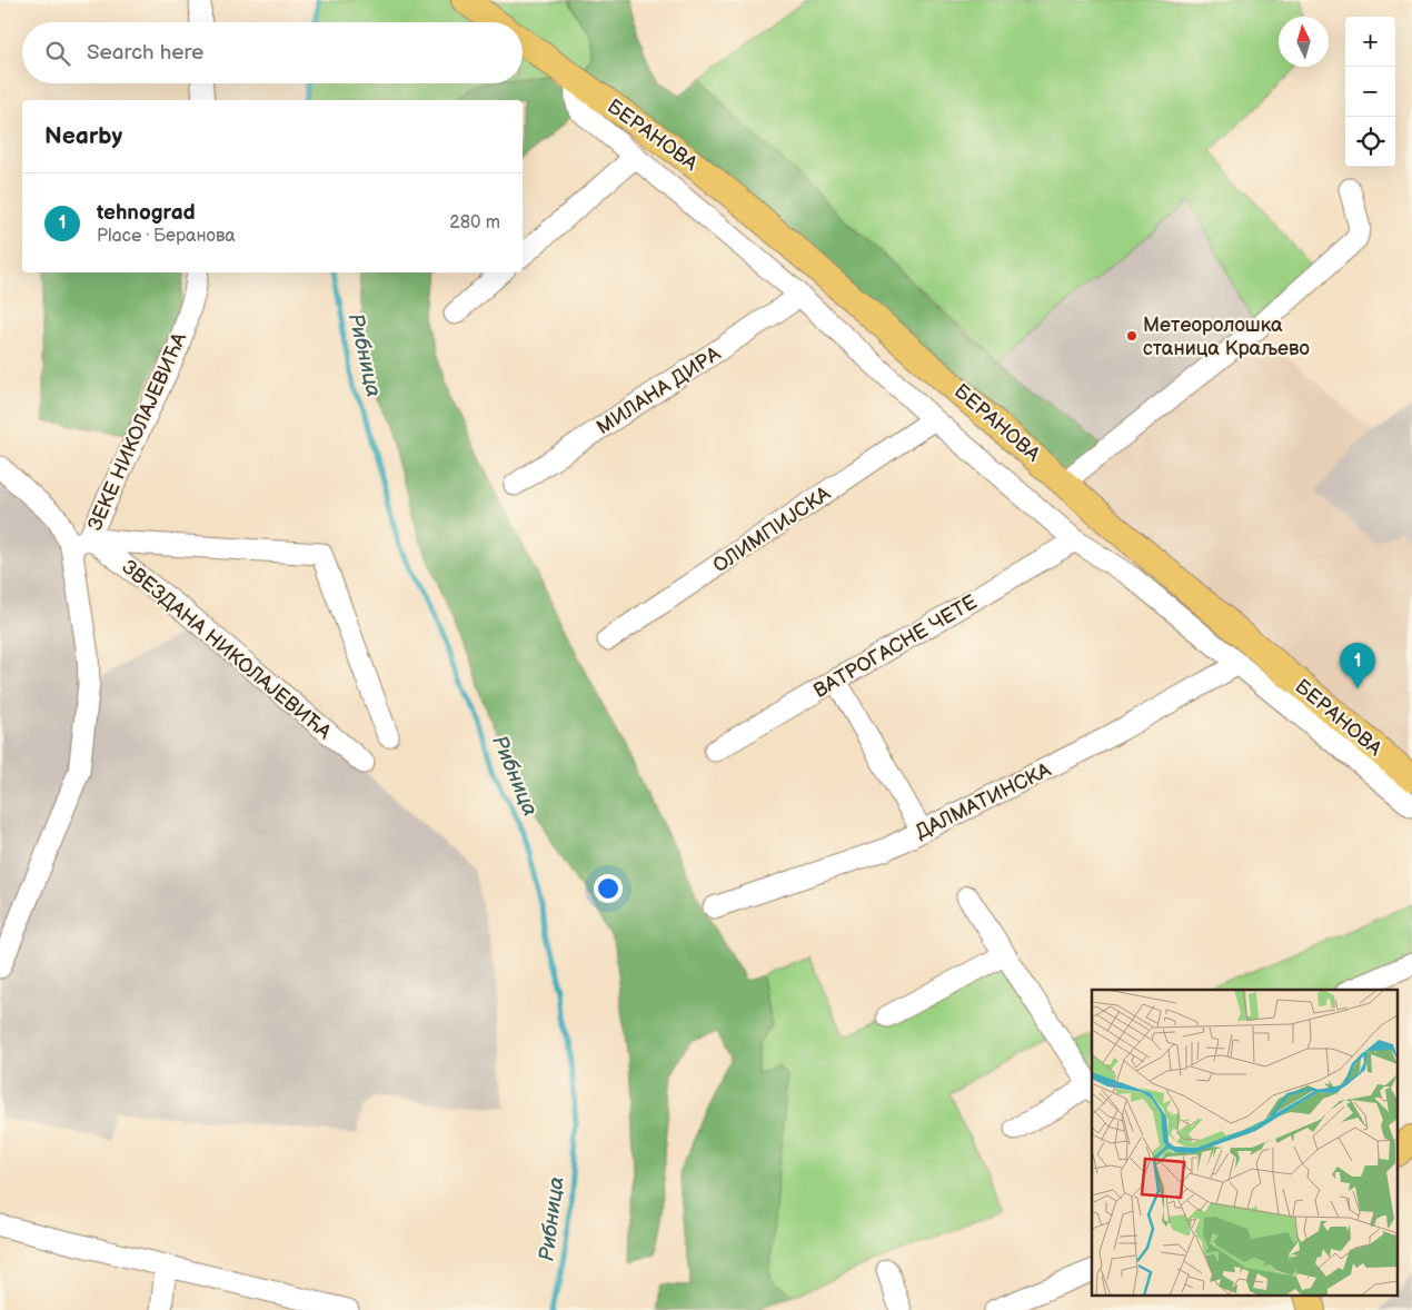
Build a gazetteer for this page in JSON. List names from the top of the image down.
{
  "streets": {
    "main road": ["БЕРАНОВА"],
    "street": [
      "МИЛАНА ДИРА",
      "ЗЕКЕ НИКОЛАЈЕВИЋА",
      "ОЛИМПИЈСКА",
      "ВАТРОГАСНЕ ЧЕТЕ",
      "ЗВЕЗДАНА НИКОЛАЈЕВИЋА",
      "ДАЛМАТИНСКА"
    ]
  },
  "crossings": [
    ["БЕРАНОВА", "МИЛАНА ДИРА"],
    ["БЕРАНОВА", "ОЛИМПИЈСКА"],
    ["БЕРАНОВА", "ВАТРОГАСНЕ ЧЕТЕ"],
    ["БЕРАНОВА", "ДАЛМАТИНСКА"],
    ["ЗЕКЕ НИКОЛАЈЕВИЋА", "ЗВЕЗДАНА НИКОЛАЈЕВИЋА"]
  ],
  "water": ["Рибница"],
  "places": ["Метеоролошка станица Краљево"],
  "north": "top",
  "page": {
    "map_buttons": ["+", "−"],
    "search": "Search here",
    "heading": "Nearby",
    "list": [
      {
        "mark": "1",
        "name": "tehnograd",
        "note": "Place · Беранова",
        "value": "280 m"
      }
    ],
    "pins": "1"
  }
}
